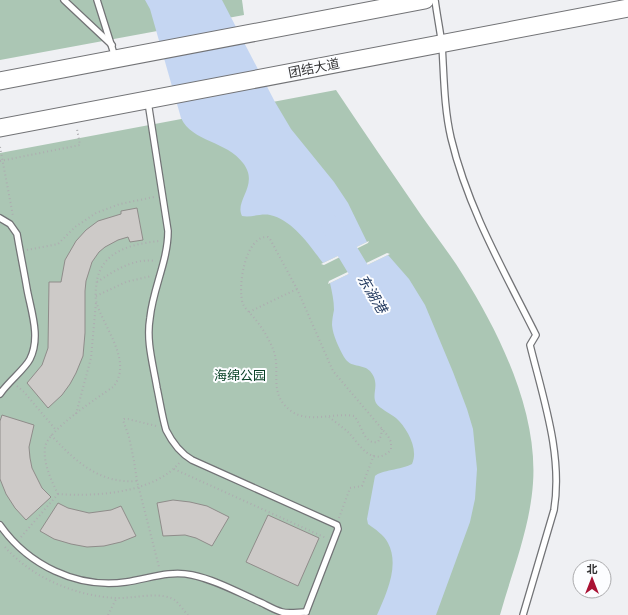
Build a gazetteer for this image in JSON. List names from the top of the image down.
{
  "streets": {
    "main road": ["团结大道"]
  },
  "water": ["东湖港"],
  "parks": ["海绵公园"],
  "north": "top"
}
